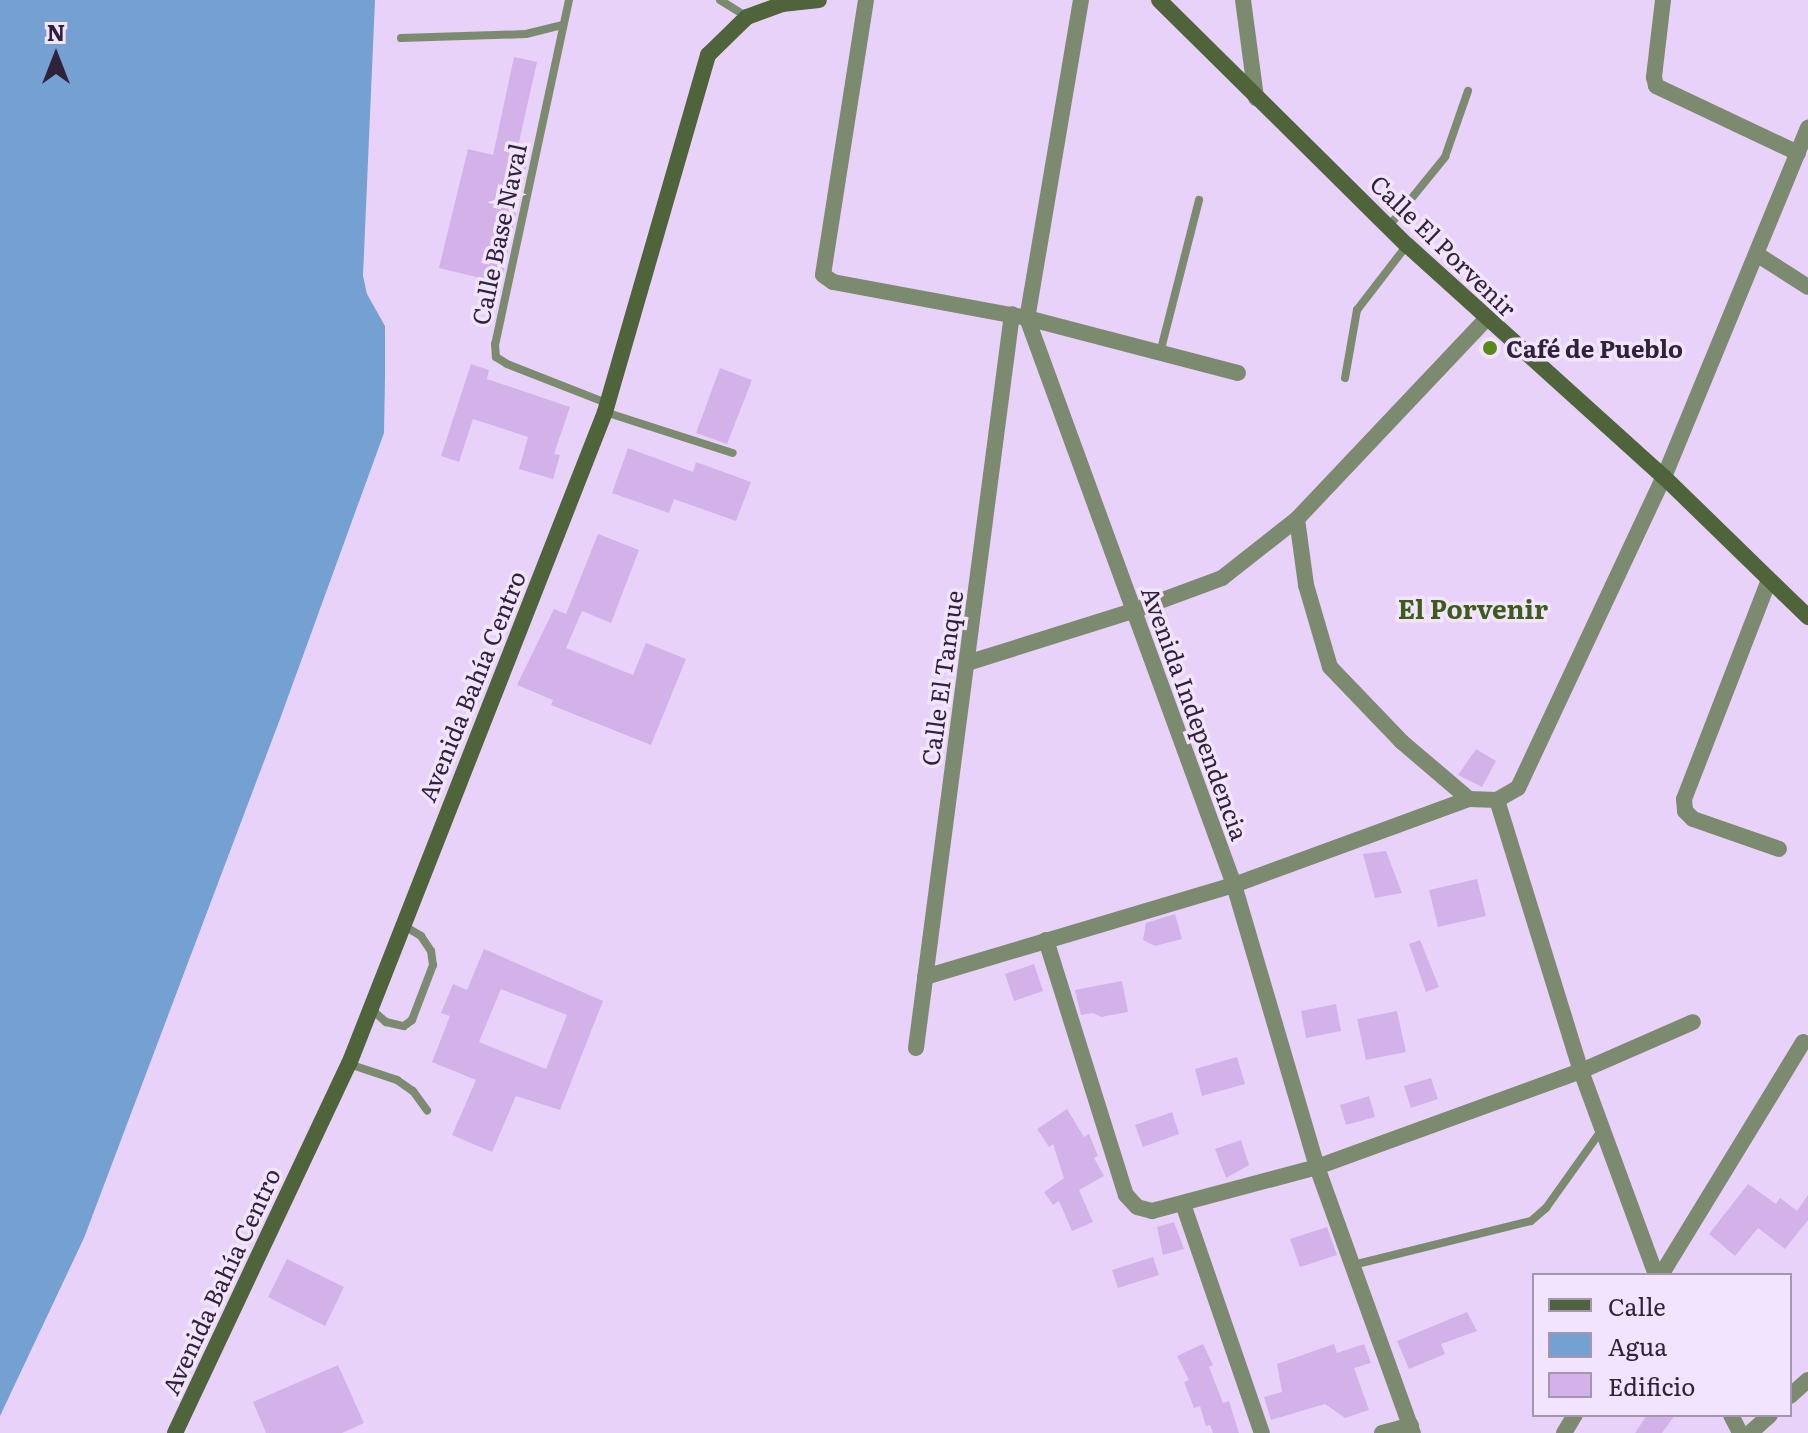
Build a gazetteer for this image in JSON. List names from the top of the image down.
{
  "streets": {
    "main road": ["Calle El Porvenir", "Avenida Bahía Centro"],
    "street": ["Calle El Tanque", "Avenida Independencia"],
    "lane": ["Calle Base Naval"]
  },
  "crossings": [
    ["Calle Base Naval", "Avenida Bahía Centro"],
    ["Calle El Tanque", "Avenida Independencia"]
  ],
  "districts": ["El Porvenir"],
  "places": ["Café de Pueblo"],
  "legend": ["Calle", "Agua", "Edificio"],
  "north": "top"
}
